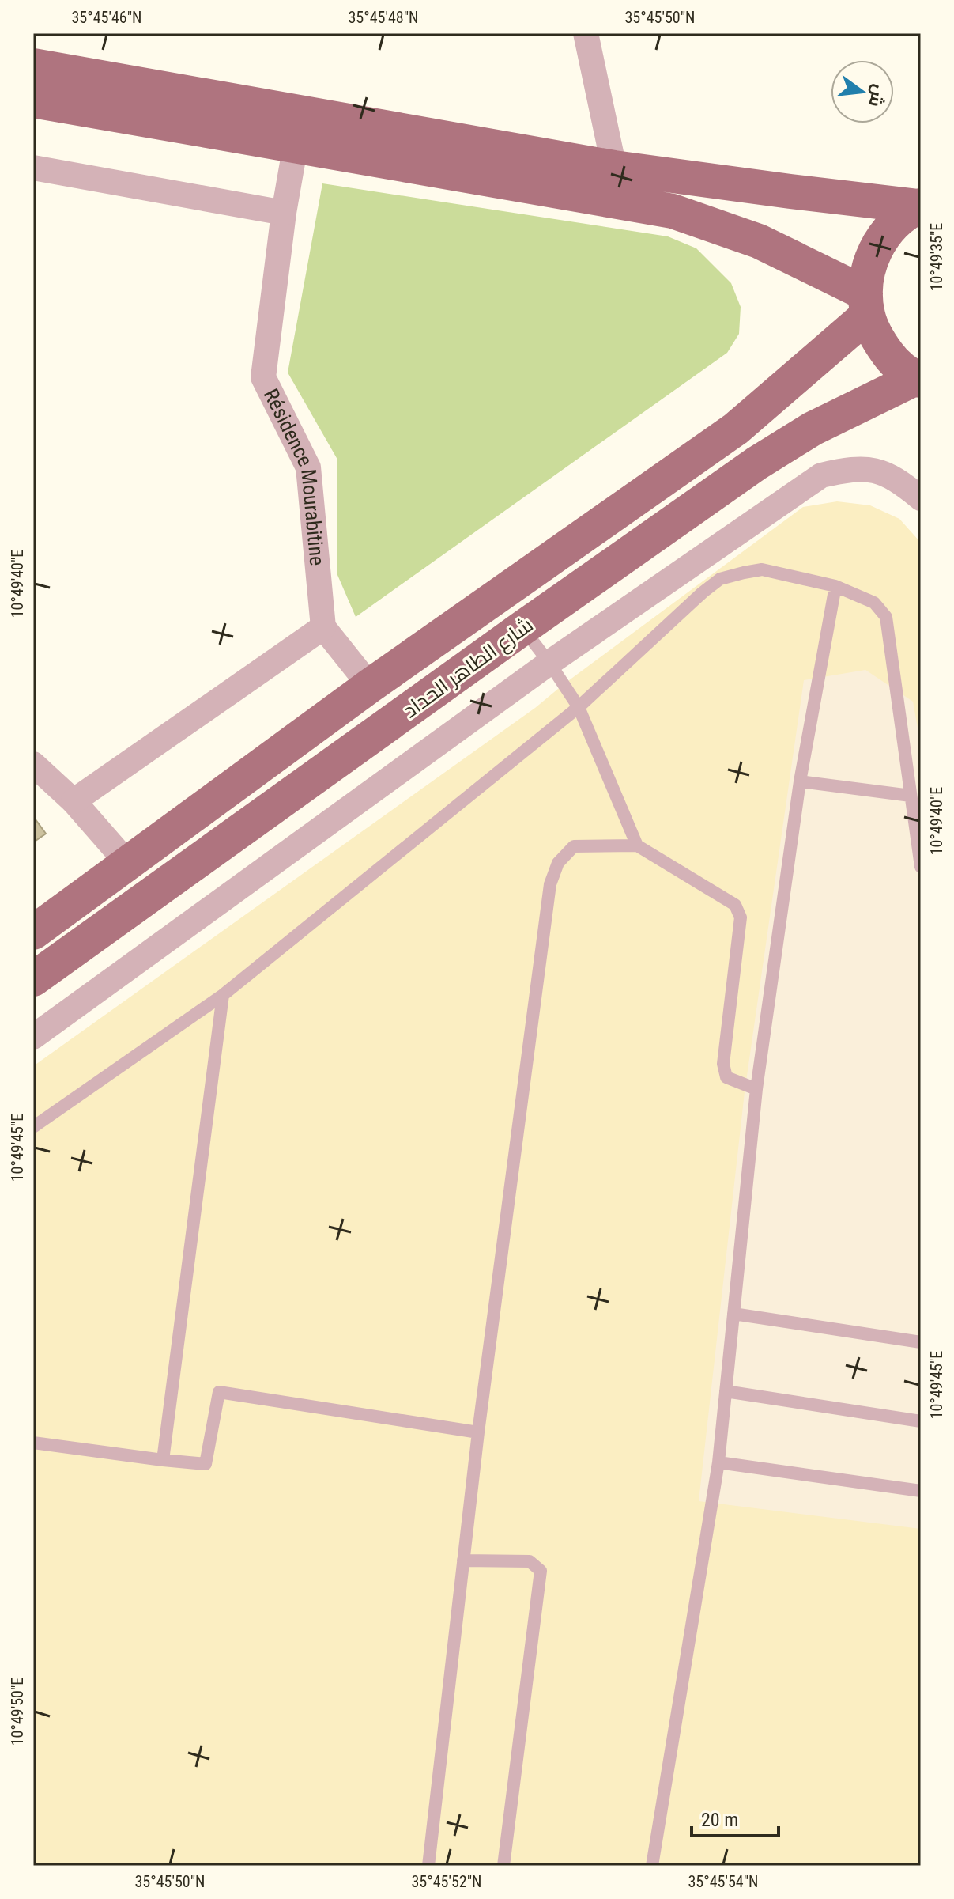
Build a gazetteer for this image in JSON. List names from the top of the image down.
{
  "streets": {
    "main road": ["شارع الطاهر الحداد"],
    "street": ["Résidence Mourabitine"]
  },
  "scale_bar": "20 m",
  "north": "right",
  "coordinates": [
    "35°45'46\"N",
    "35°45'48\"N",
    "35°45'50\"N",
    "10°49'35\"E",
    "10°49'40\"E",
    "10°49'45\"E",
    "10°49'50\"E",
    "35°45'52\"N",
    "35°45'54\"N"
  ]
}
